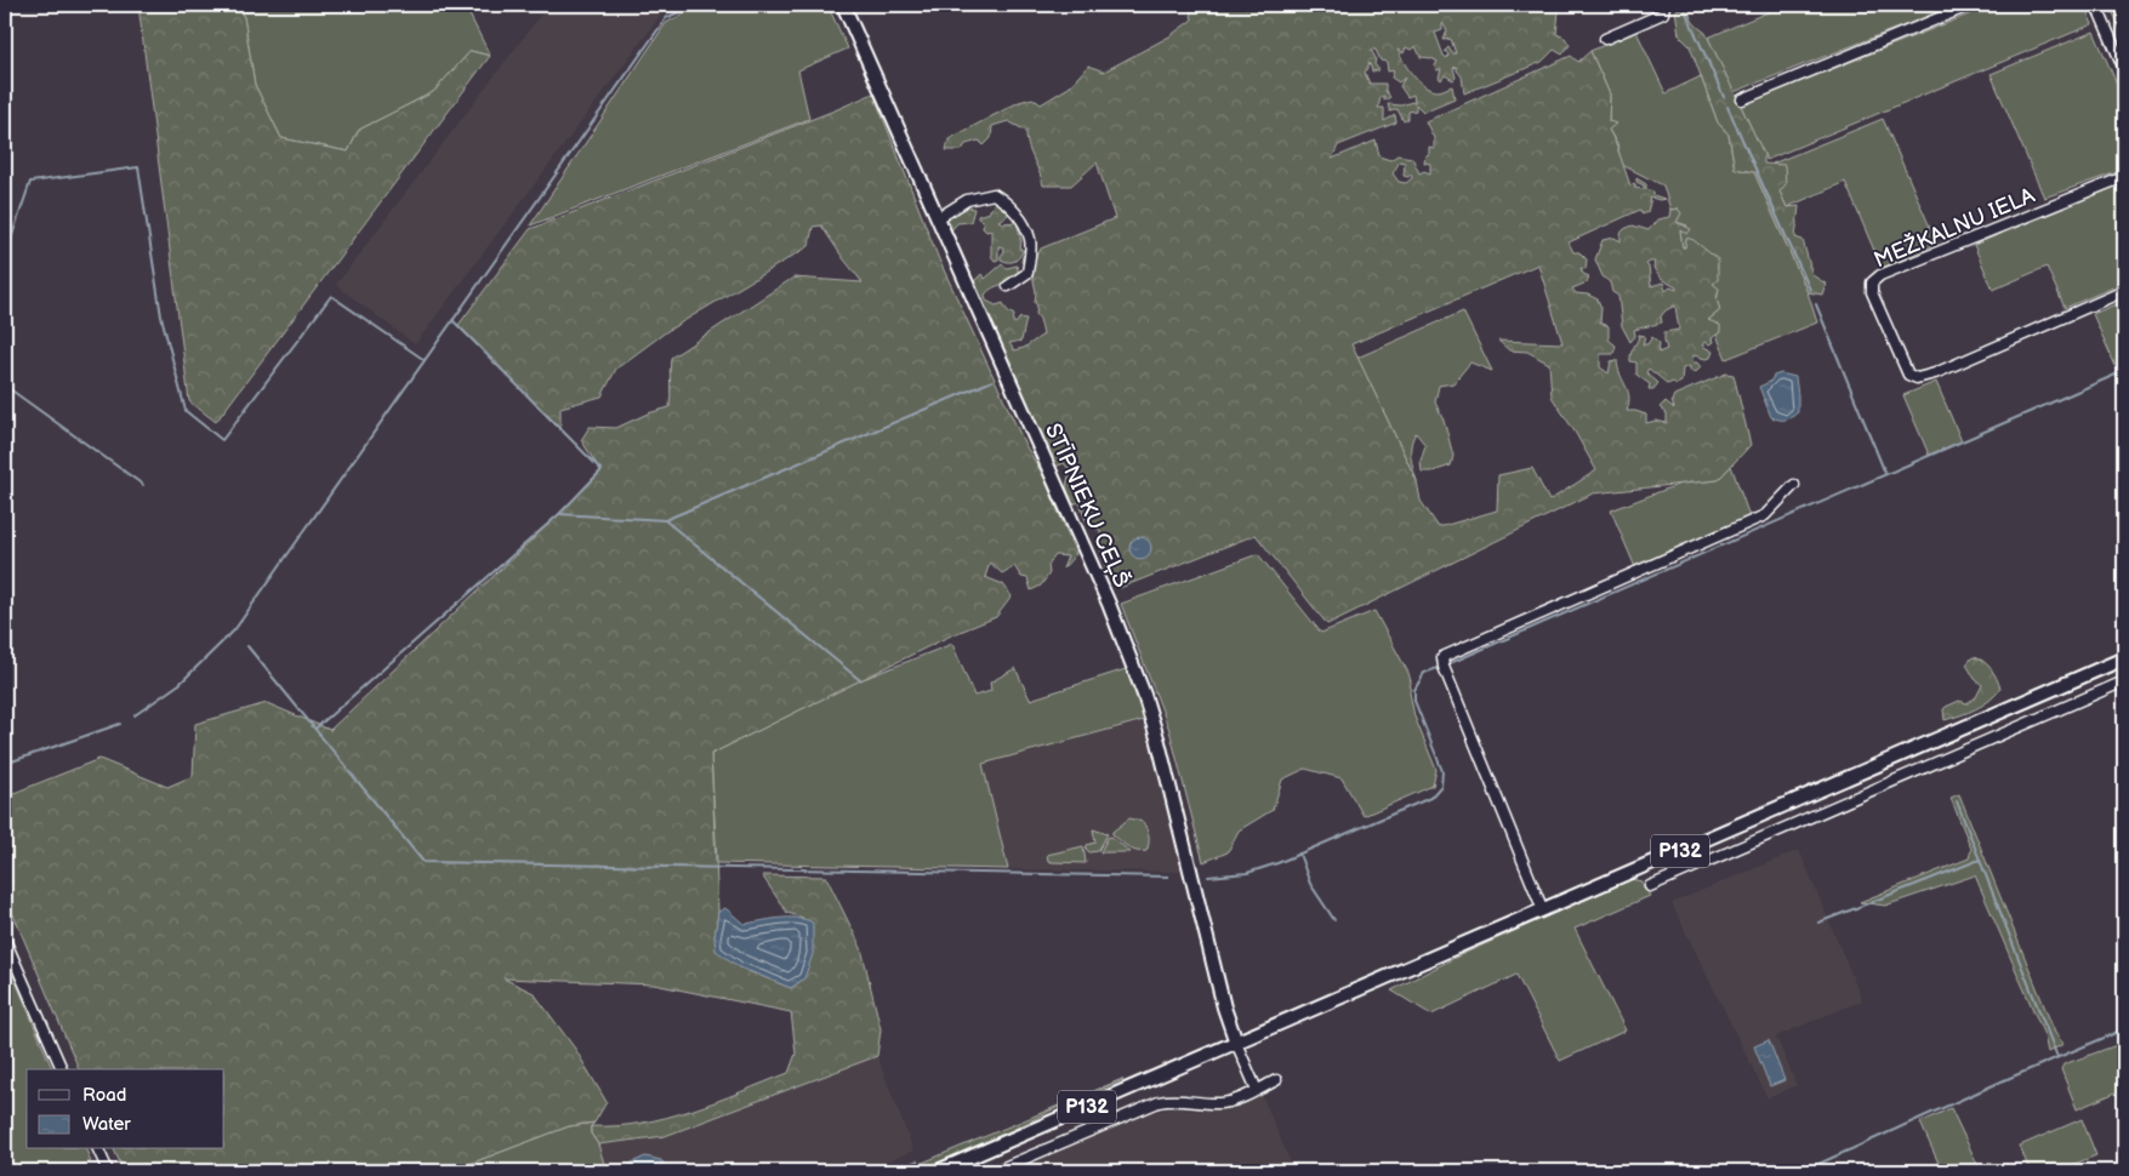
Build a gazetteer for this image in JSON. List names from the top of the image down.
{
  "streets": {
    "main road": ["STĪPNIEKU CEĻŠ", "P132"],
    "street": ["MEŽKALNU IELA"]
  },
  "crossings": [
    ["STĪPNIEKU CEĻŠ", "P132"]
  ],
  "legend": ["Road", "Water"]
}
